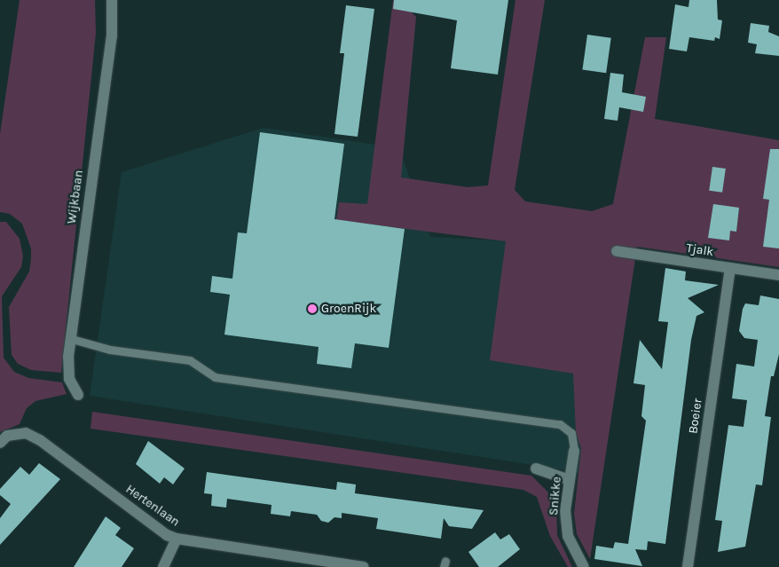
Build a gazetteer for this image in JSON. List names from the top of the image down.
{
  "streets": {
    "street": [
      "Wijkbaan",
      "Tjalk",
      "Boeier",
      "Snikke",
      "Hertenlaan"
    ]
  },
  "crossings": [
    ["Tjalk", "Boeier"]
  ],
  "places": ["GroenRijk"]
}
